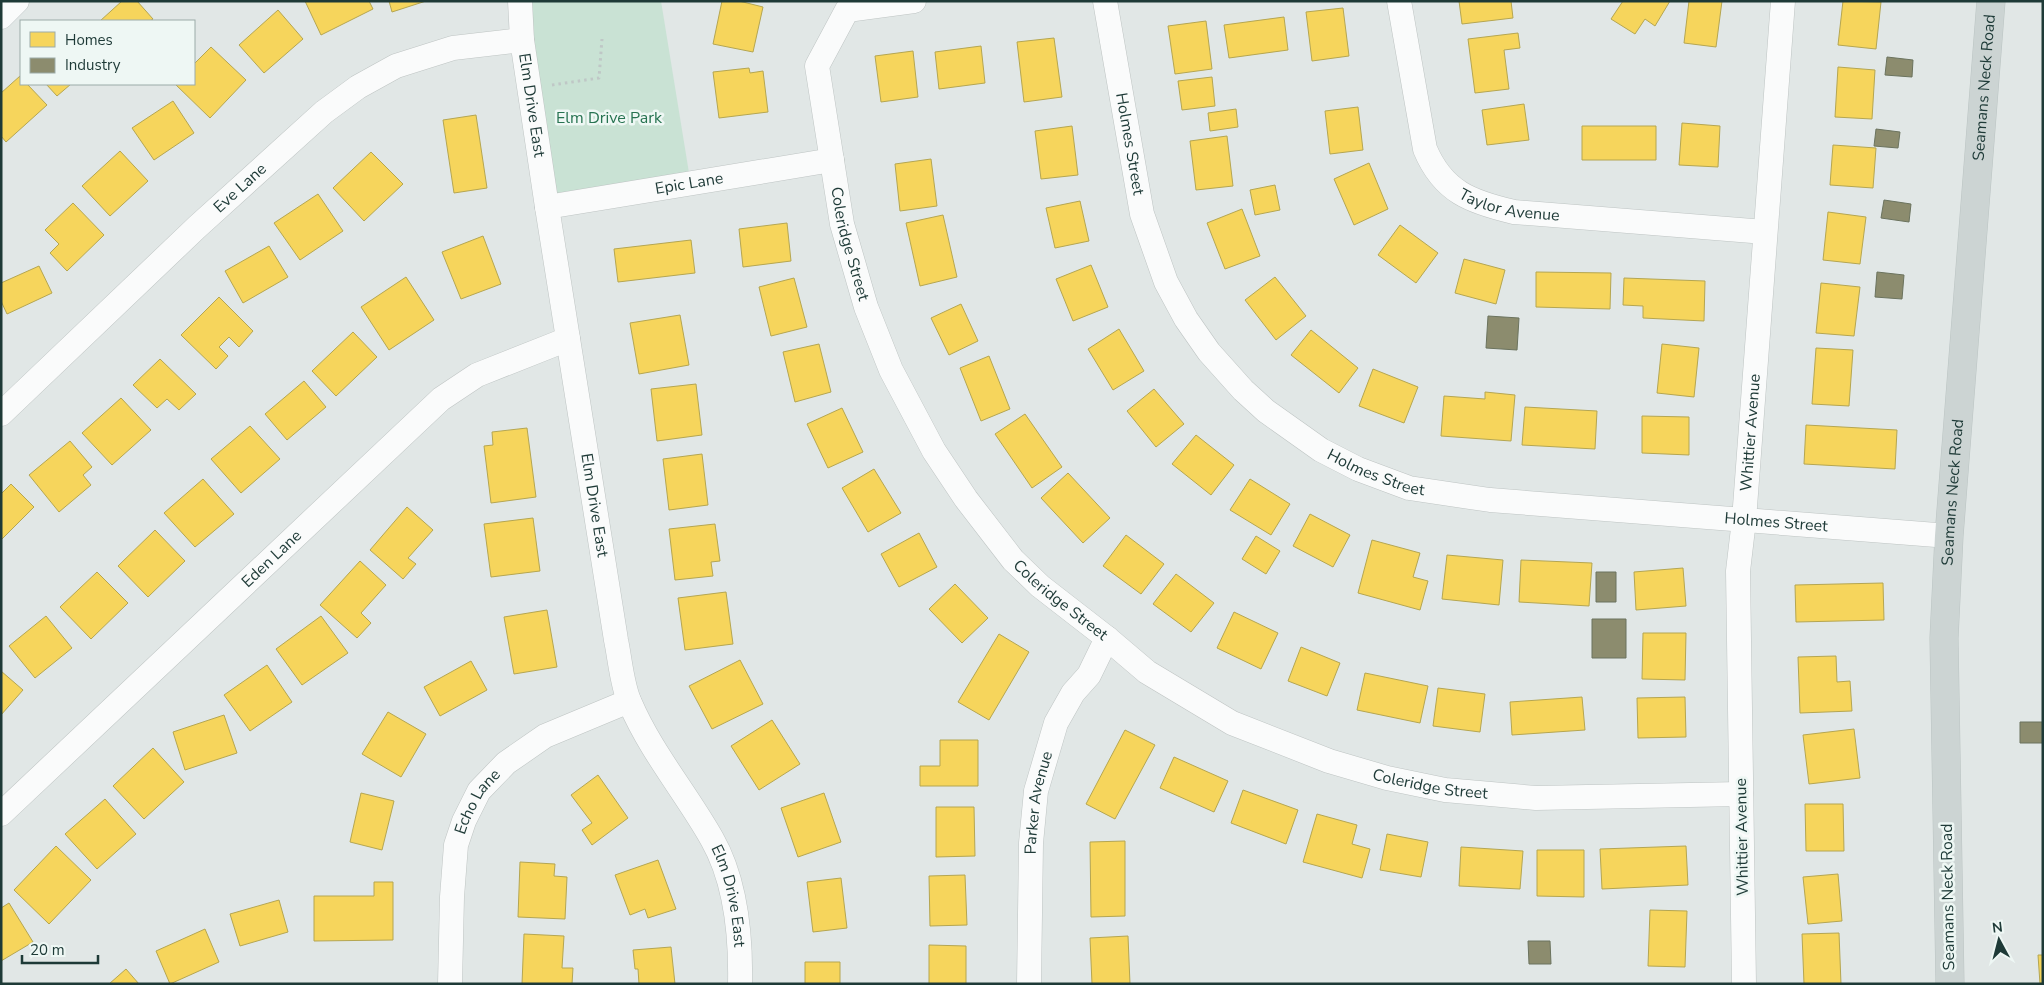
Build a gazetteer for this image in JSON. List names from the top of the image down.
{
  "streets": {
    "main road": ["Seamans Neck Road"],
    "street": [
      "Elm Drive East",
      "Holmes Street",
      "Epic Lane",
      "Eve Lane",
      "Taylor Avenue",
      "Coleridge Street",
      "Whittier Avenue",
      "Eden Lane",
      "Parker Avenue",
      "Echo Lane"
    ]
  },
  "crossings": [
    ["Seamans Neck Road", "Holmes Street"],
    ["Elm Drive East", "Epic Lane"],
    ["Elm Drive East", "Eve Lane"],
    ["Elm Drive East", "Eden Lane"],
    ["Elm Drive East", "Echo Lane"],
    ["Holmes Street", "Whittier Avenue"],
    ["Epic Lane", "Coleridge Street"],
    ["Taylor Avenue", "Whittier Avenue"],
    ["Coleridge Street", "Whittier Avenue"],
    ["Coleridge Street", "Parker Avenue"]
  ],
  "parks": ["Elm Drive Park"],
  "legend": ["Homes", "Industry"],
  "scale_bar": "20 m",
  "north": "top"
}
